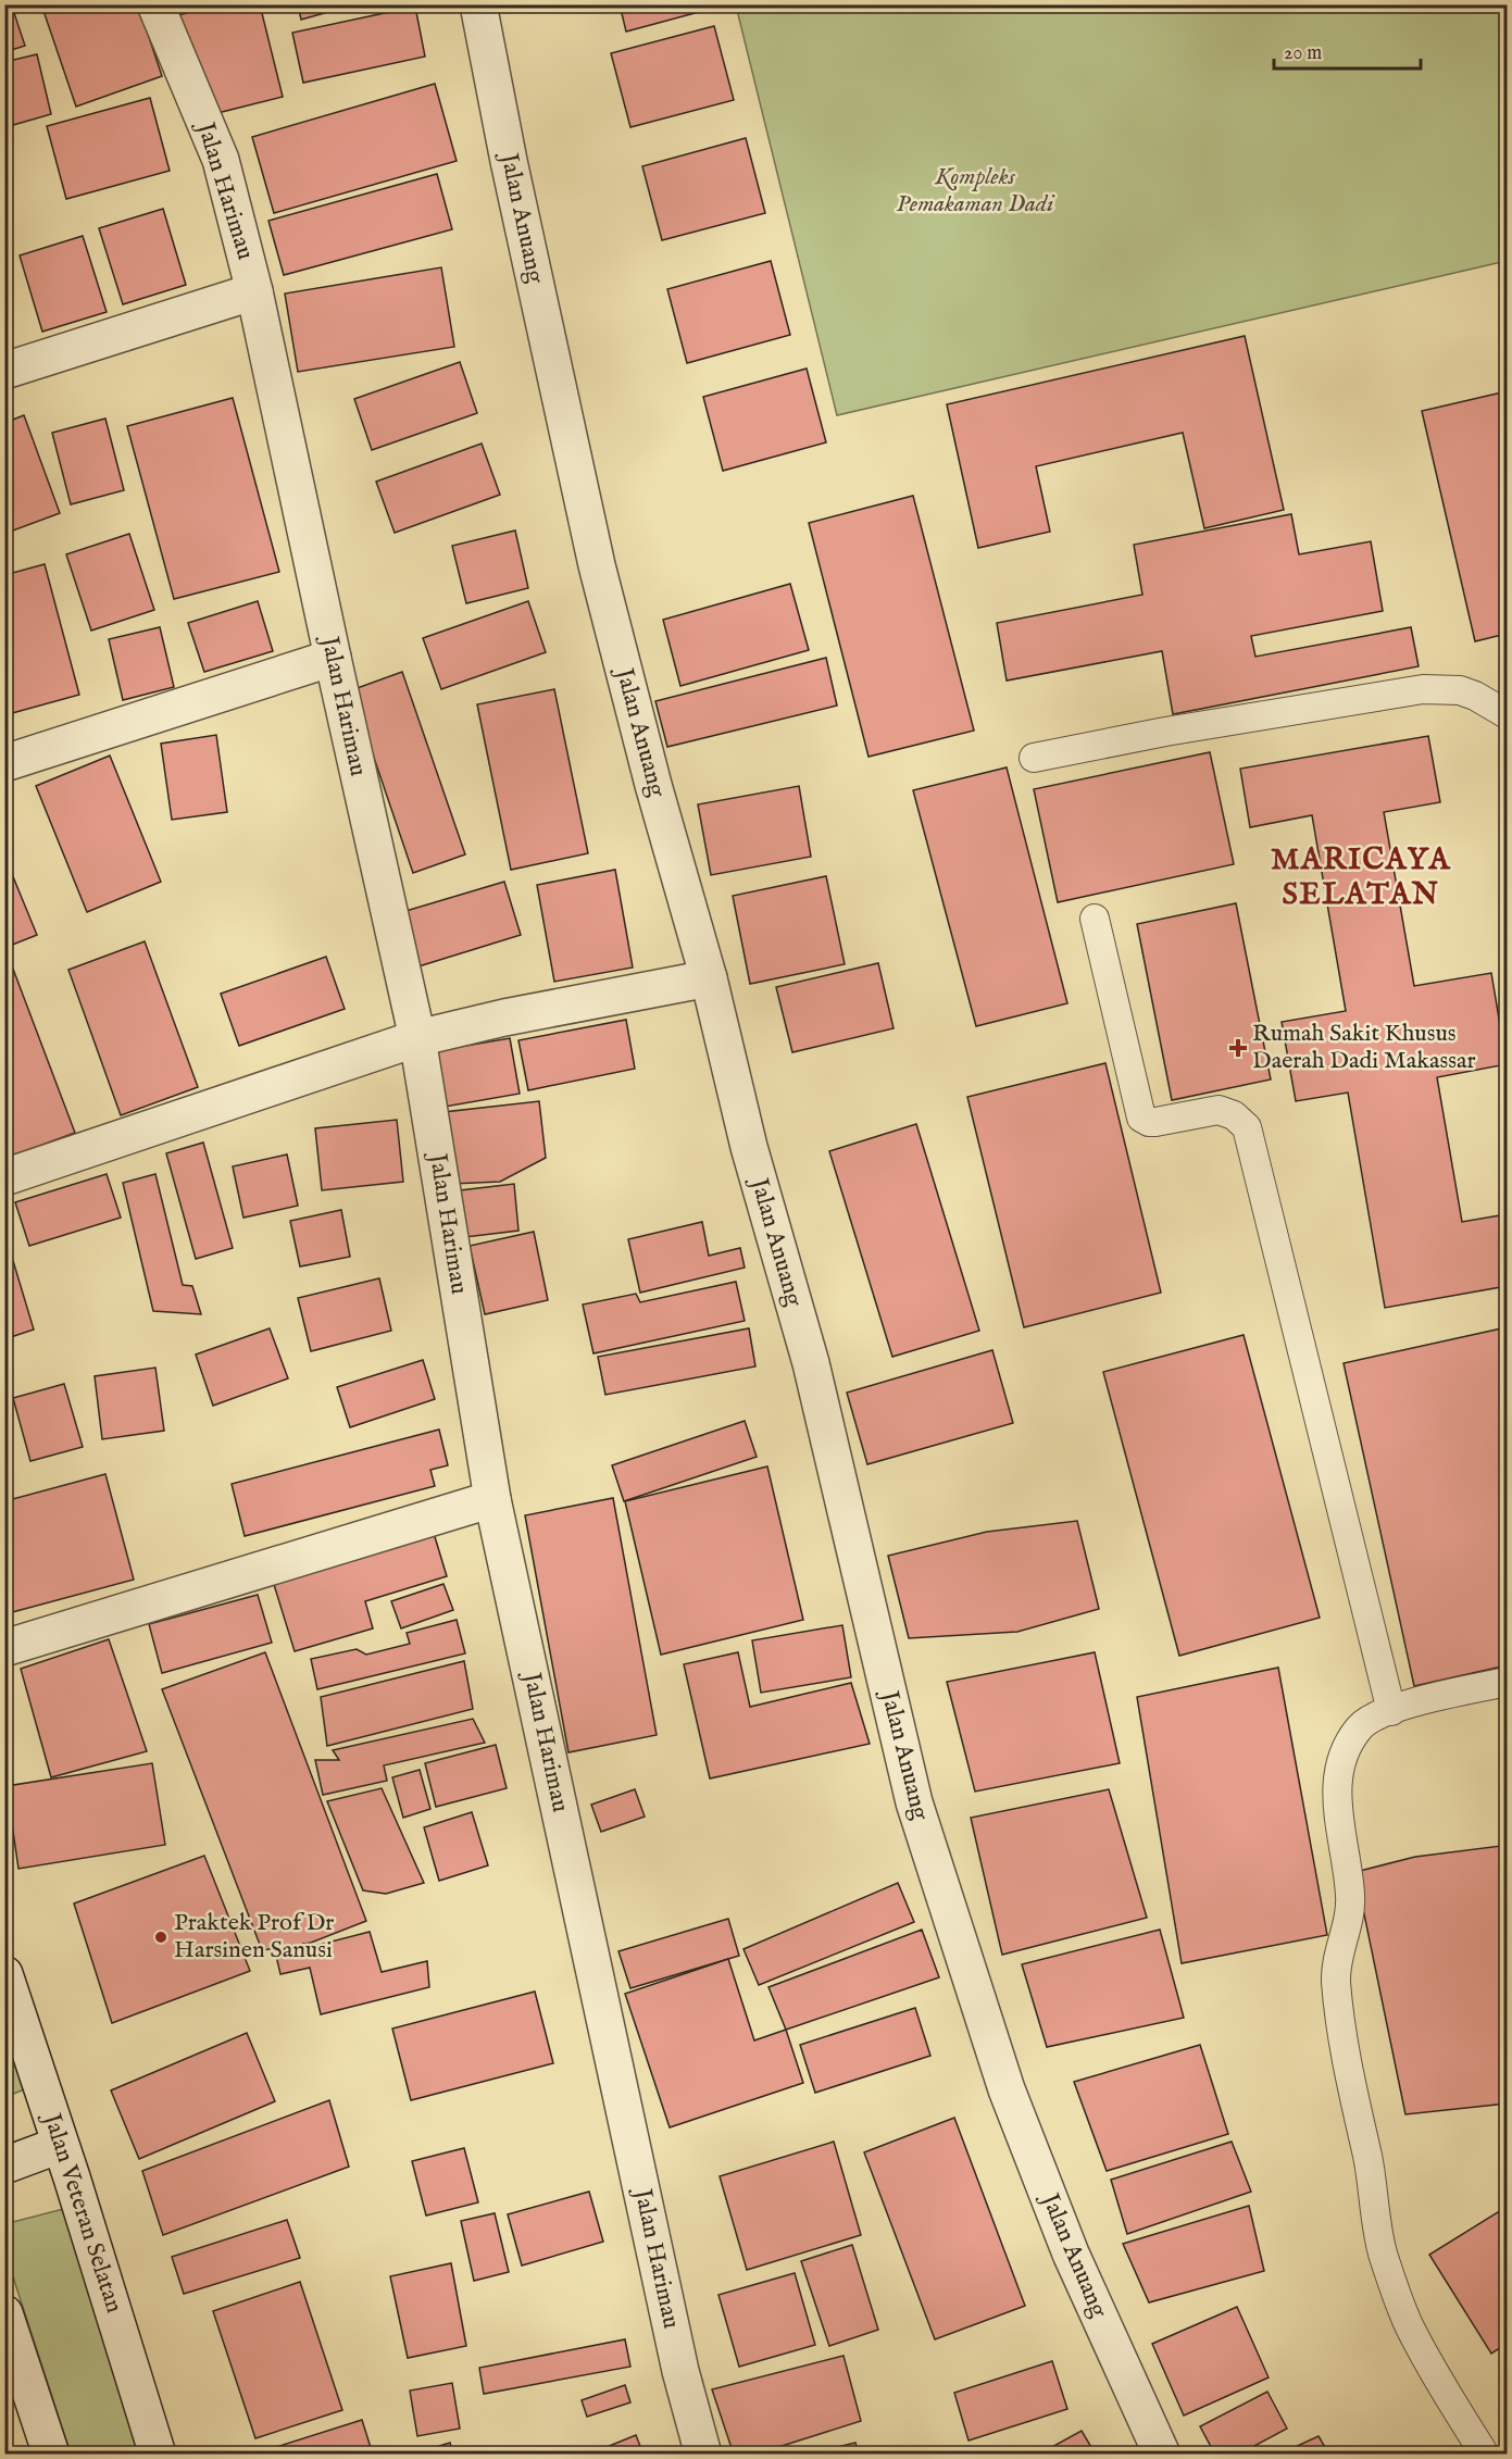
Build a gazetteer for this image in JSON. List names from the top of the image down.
{
  "streets": {
    "street": ["Jalan Harimau", "Jalan Anuang", "Jalan Veteran Selatan"]
  },
  "districts": ["MARICAYA SELATAN"],
  "parks": ["Kompleks Pemakaman Dadi"],
  "places": {
    "health": ["Rumah Sakit Khusus Daerah Dadi Makassar"],
    "other": ["Praktek Prof Dr Harsinen Sanusi"]
  },
  "scale_bar": "20 m"
}
